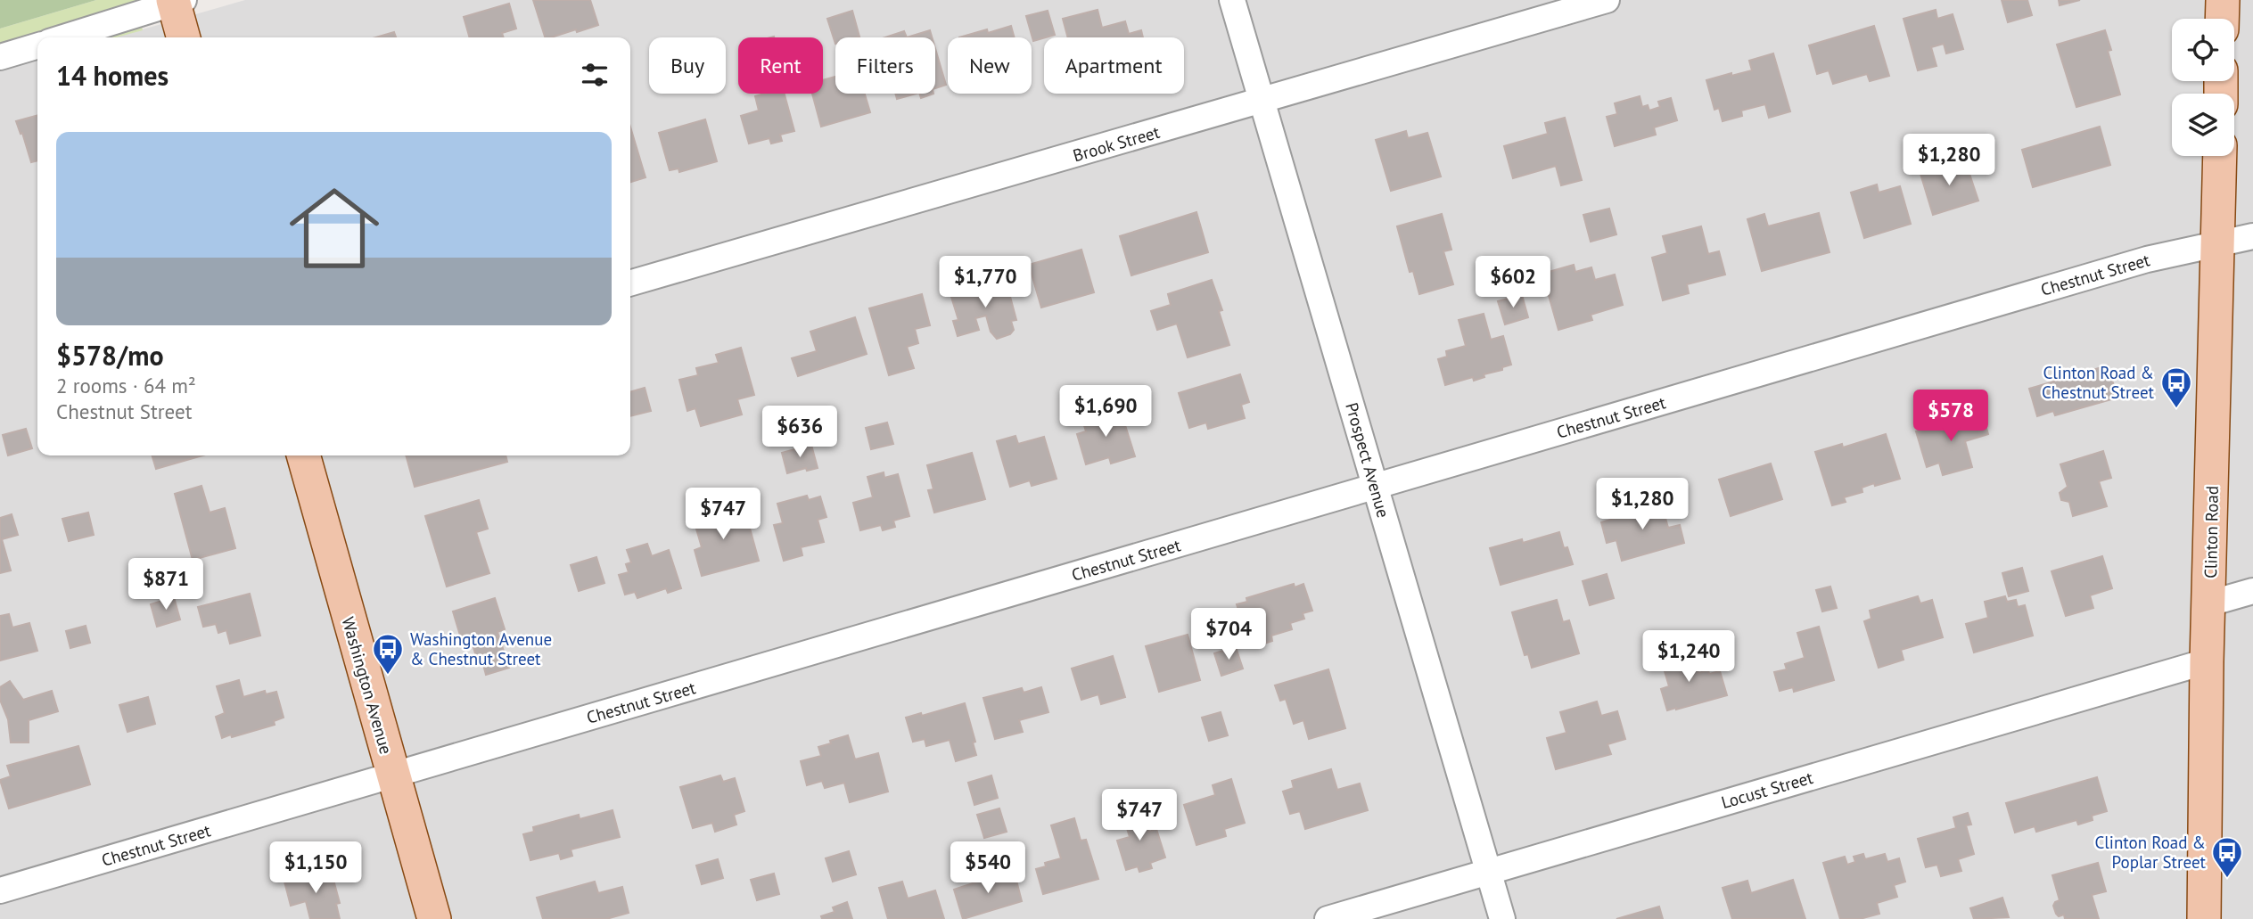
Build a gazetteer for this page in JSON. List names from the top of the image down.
{
  "streets": {
    "main road": ["Clinton Road", "Washington Avenue"],
    "street": [
      "Brook Street",
      "Chestnut Street",
      "Prospect Avenue",
      "Locust Street"
    ]
  },
  "crossings": [
    ["Brook Street", "Prospect Avenue"],
    ["Chestnut Street", "Prospect Avenue"],
    ["Chestnut Street", "Clinton Road"],
    ["Chestnut Street", "Washington Avenue"],
    ["Prospect Avenue", "Locust Street"],
    ["Clinton Road", "Locust Street"]
  ],
  "places": {
    "bus stop": ["Clinton Road & Chestnut Street", "Washington Avenue & Chestnut Street", "Clinton Road & Poplar Street"]
  },
  "page": {
    "chip": [
      "Buy",
      "Rent",
      "Filters",
      "New",
      "Apartment"
    ],
    "heading": "14 homes",
    "list": [
      {
        "name": "$578/mo",
        "note": "2 rooms · 64 m² · Chestnut Street"
      }
    ],
    "price": [
      "$1,280",
      "$1,770",
      "$602",
      "$1,690",
      "$578",
      "$636",
      "$1,280",
      "$747",
      "$871",
      "$704",
      "$1,240",
      "$747",
      "$1,150",
      "$540"
    ]
  }
}
